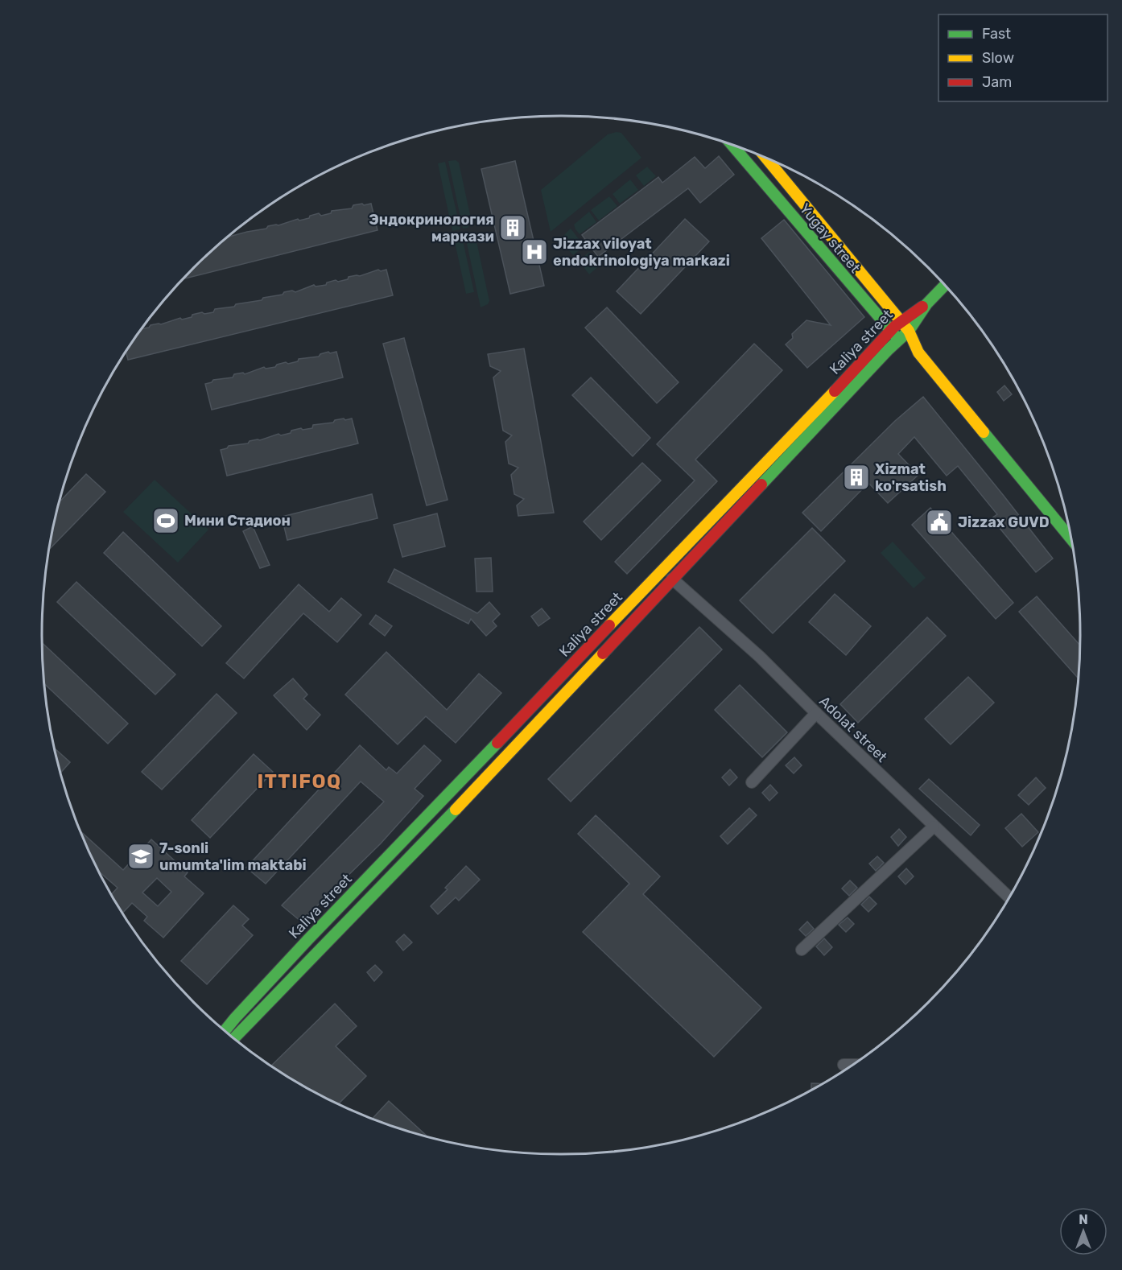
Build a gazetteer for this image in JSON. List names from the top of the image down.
{
  "streets": {
    "main road": ["Yugay street", "Kaliya street"],
    "street": ["Adolat street"]
  },
  "crossings": [
    ["Yugay street", "Kaliya street"],
    ["Kaliya street", "Adolat street"]
  ],
  "districts": ["ITTIFOQ"],
  "places": {
    "building": ["Эндокринология маркази", "Xizmat ko'rsatish"],
    "hospital": ["Jizzax viloyat endokrinologiya markazi"],
    "sports": ["Мини Стадион"],
    "public building": ["Jizzax GUVD"],
    "school or university": ["7-sonli umumta'lim maktabi"]
  },
  "legend": ["Fast", "Slow", "Jam"],
  "north": "top"
}
